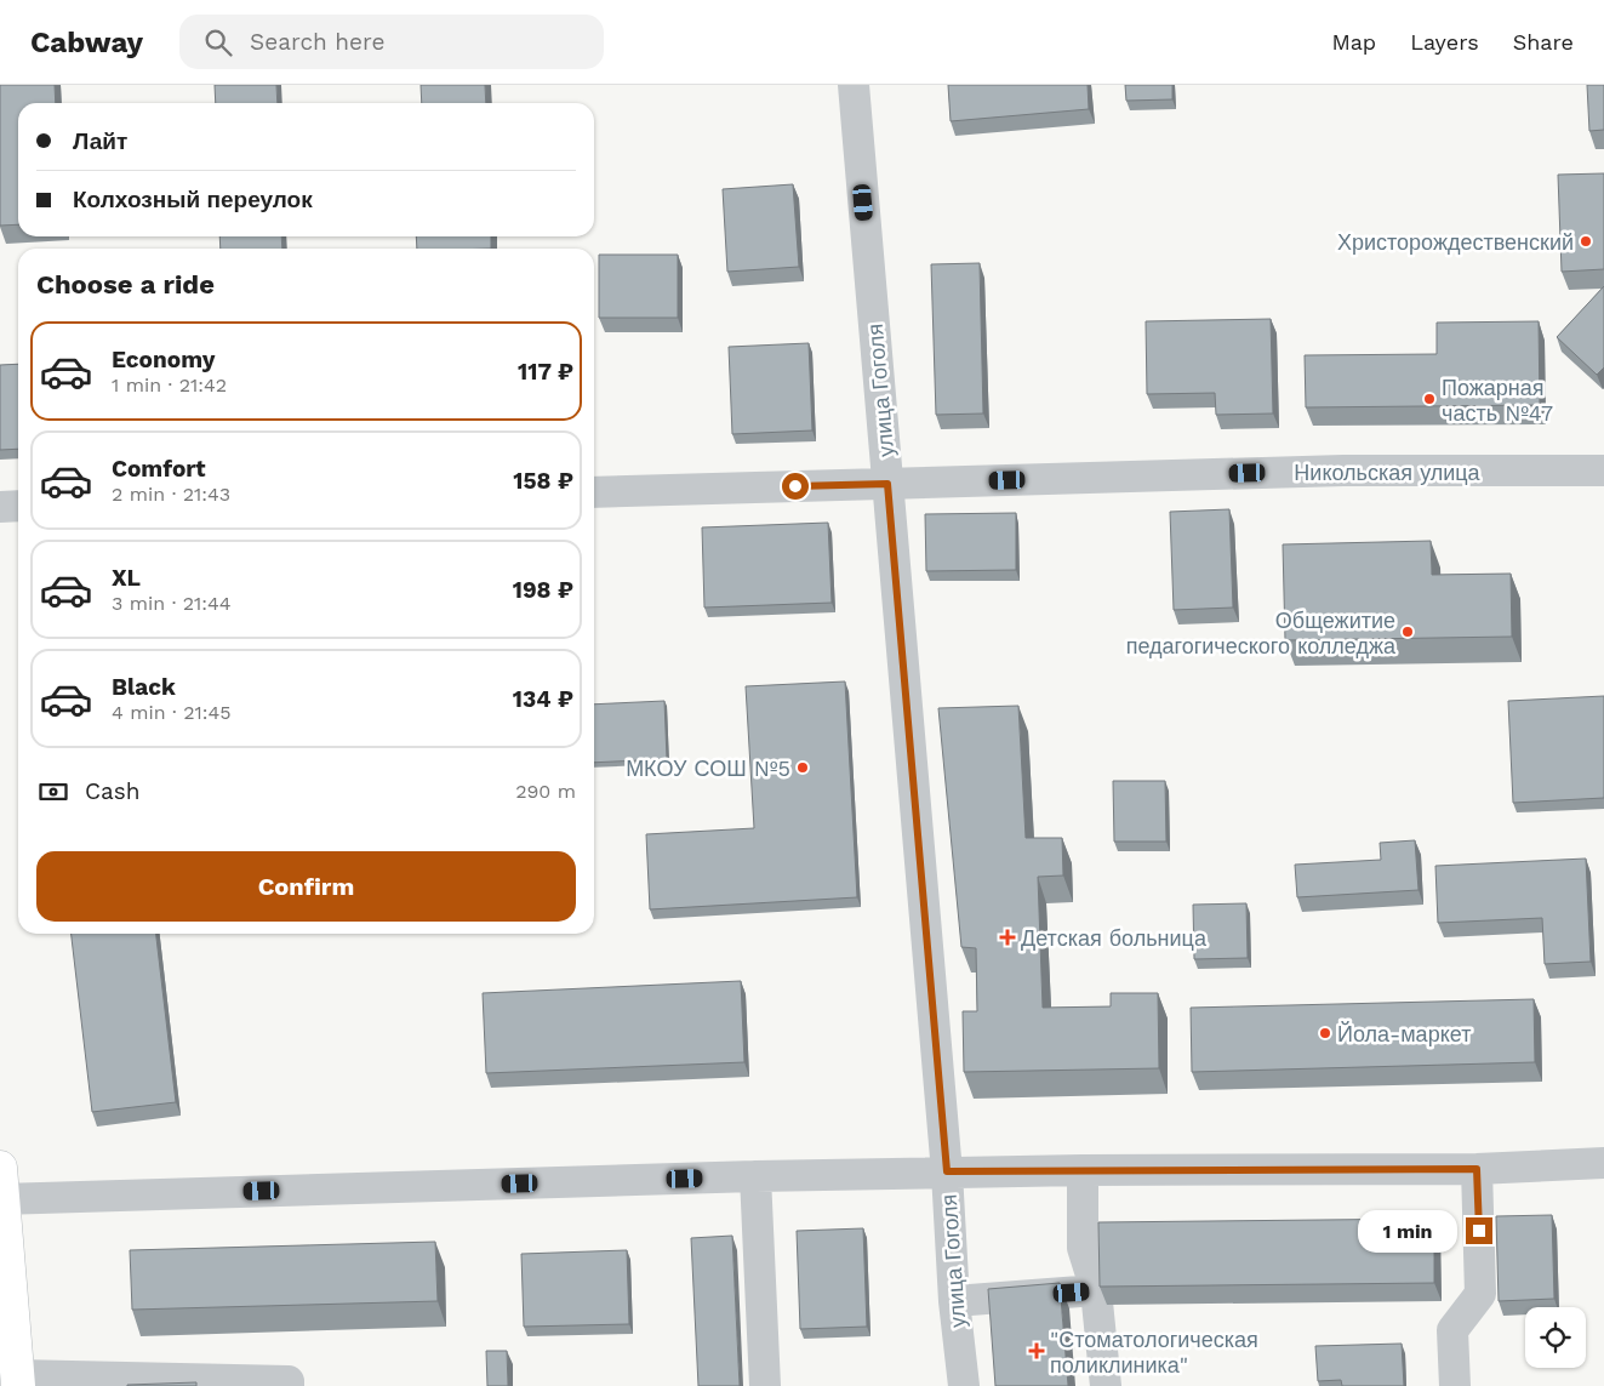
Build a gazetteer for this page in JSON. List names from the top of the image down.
{
  "streets": {
    "street": ["улица Гоголя", "Никольская улица"]
  },
  "crossings": [
    ["улица Гоголя", "Никольская улица"]
  ],
  "places": {
    "other": [
      "Христорождественский",
      "Пожарная часть №47",
      "Общежитие педагогического колледжа",
      "МКОУ СОШ №5",
      "Йола-маркет"
    ],
    "health": ["Детская больница", "\"Стоматологическая поликлиника\""]
  },
  "page": {
    "header": "Cabway",
    "search": "Search here",
    "nav": ["Map", "Layers", "Share"],
    "banner": ["Лайт", "Колхозный переулок"],
    "heading": "Choose a ride",
    "list": [
      {
        "name": "Economy",
        "note": "1 min · 21:42",
        "value": "117 ₽"
      },
      {
        "name": "Comfort",
        "note": "2 min · 21:43",
        "value": "158 ₽"
      },
      {
        "name": "XL",
        "note": "3 min · 21:44",
        "value": "198 ₽"
      },
      {
        "name": "Black",
        "note": "4 min · 21:45",
        "value": "134 ₽"
      }
    ],
    "pay": ["Cash", "290 m"],
    "buttons": "Confirm",
    "bubble": "1 min"
  }
}
